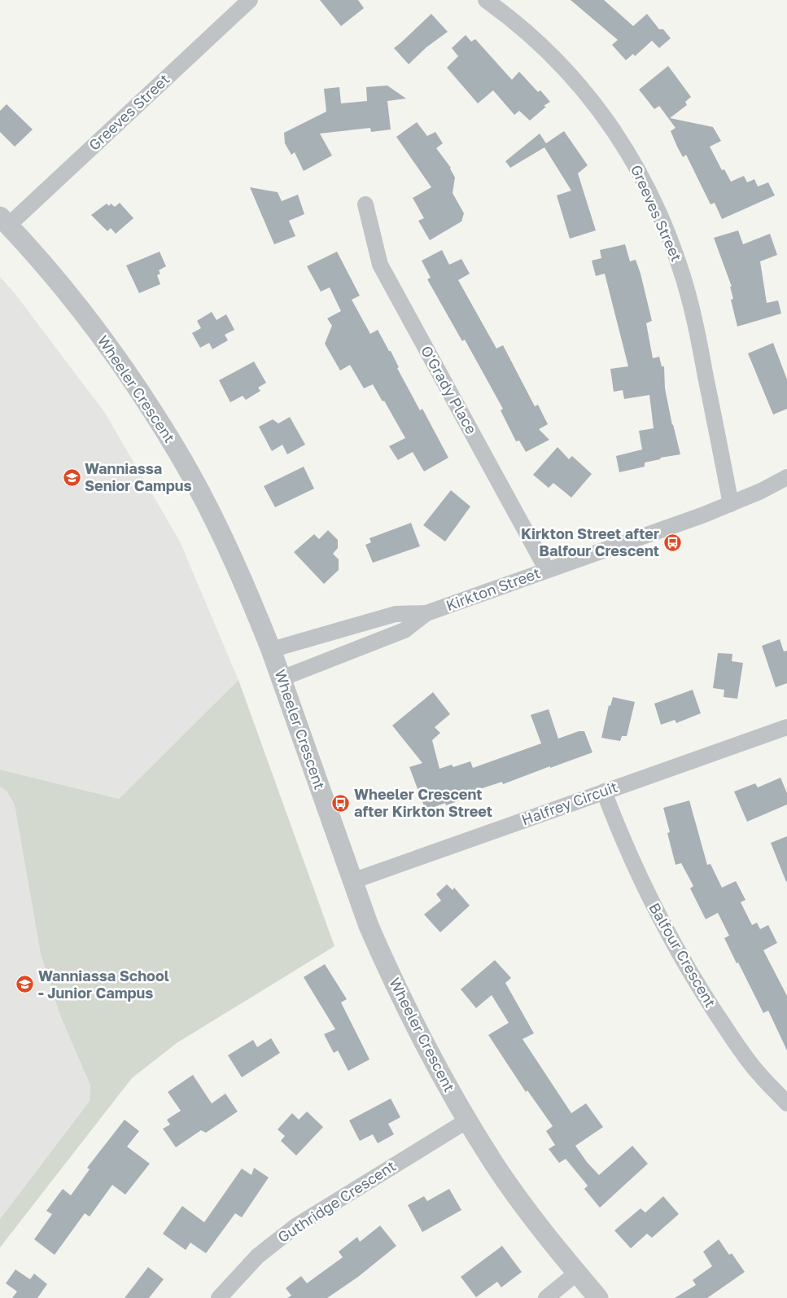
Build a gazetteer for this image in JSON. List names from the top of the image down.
{
  "streets": {
    "street": [
      "Greeves Street",
      "Wheeler Crescent",
      "O'Grady Place",
      "Kirkton Street",
      "Halfrey Circuit",
      "Balfour Crescent",
      "Guthridge Crescent"
    ]
  },
  "crossings": [
    ["Greeves Street", "Wheeler Crescent"],
    ["Greeves Street", "Kirkton Street"],
    ["Wheeler Crescent", "Kirkton Street"],
    ["Wheeler Crescent", "Halfrey Circuit"],
    ["Wheeler Crescent", "Guthridge Crescent"],
    ["O'Grady Place", "Kirkton Street"],
    ["Halfrey Circuit", "Balfour Crescent"]
  ],
  "places": {
    "school or university": ["Wanniassa Senior Campus", "Wanniassa School - Junior Campus"],
    "bus stop": ["Kirkton Street after Balfour Crescent", "Wheeler Crescent after Kirkton Street"]
  }
}
